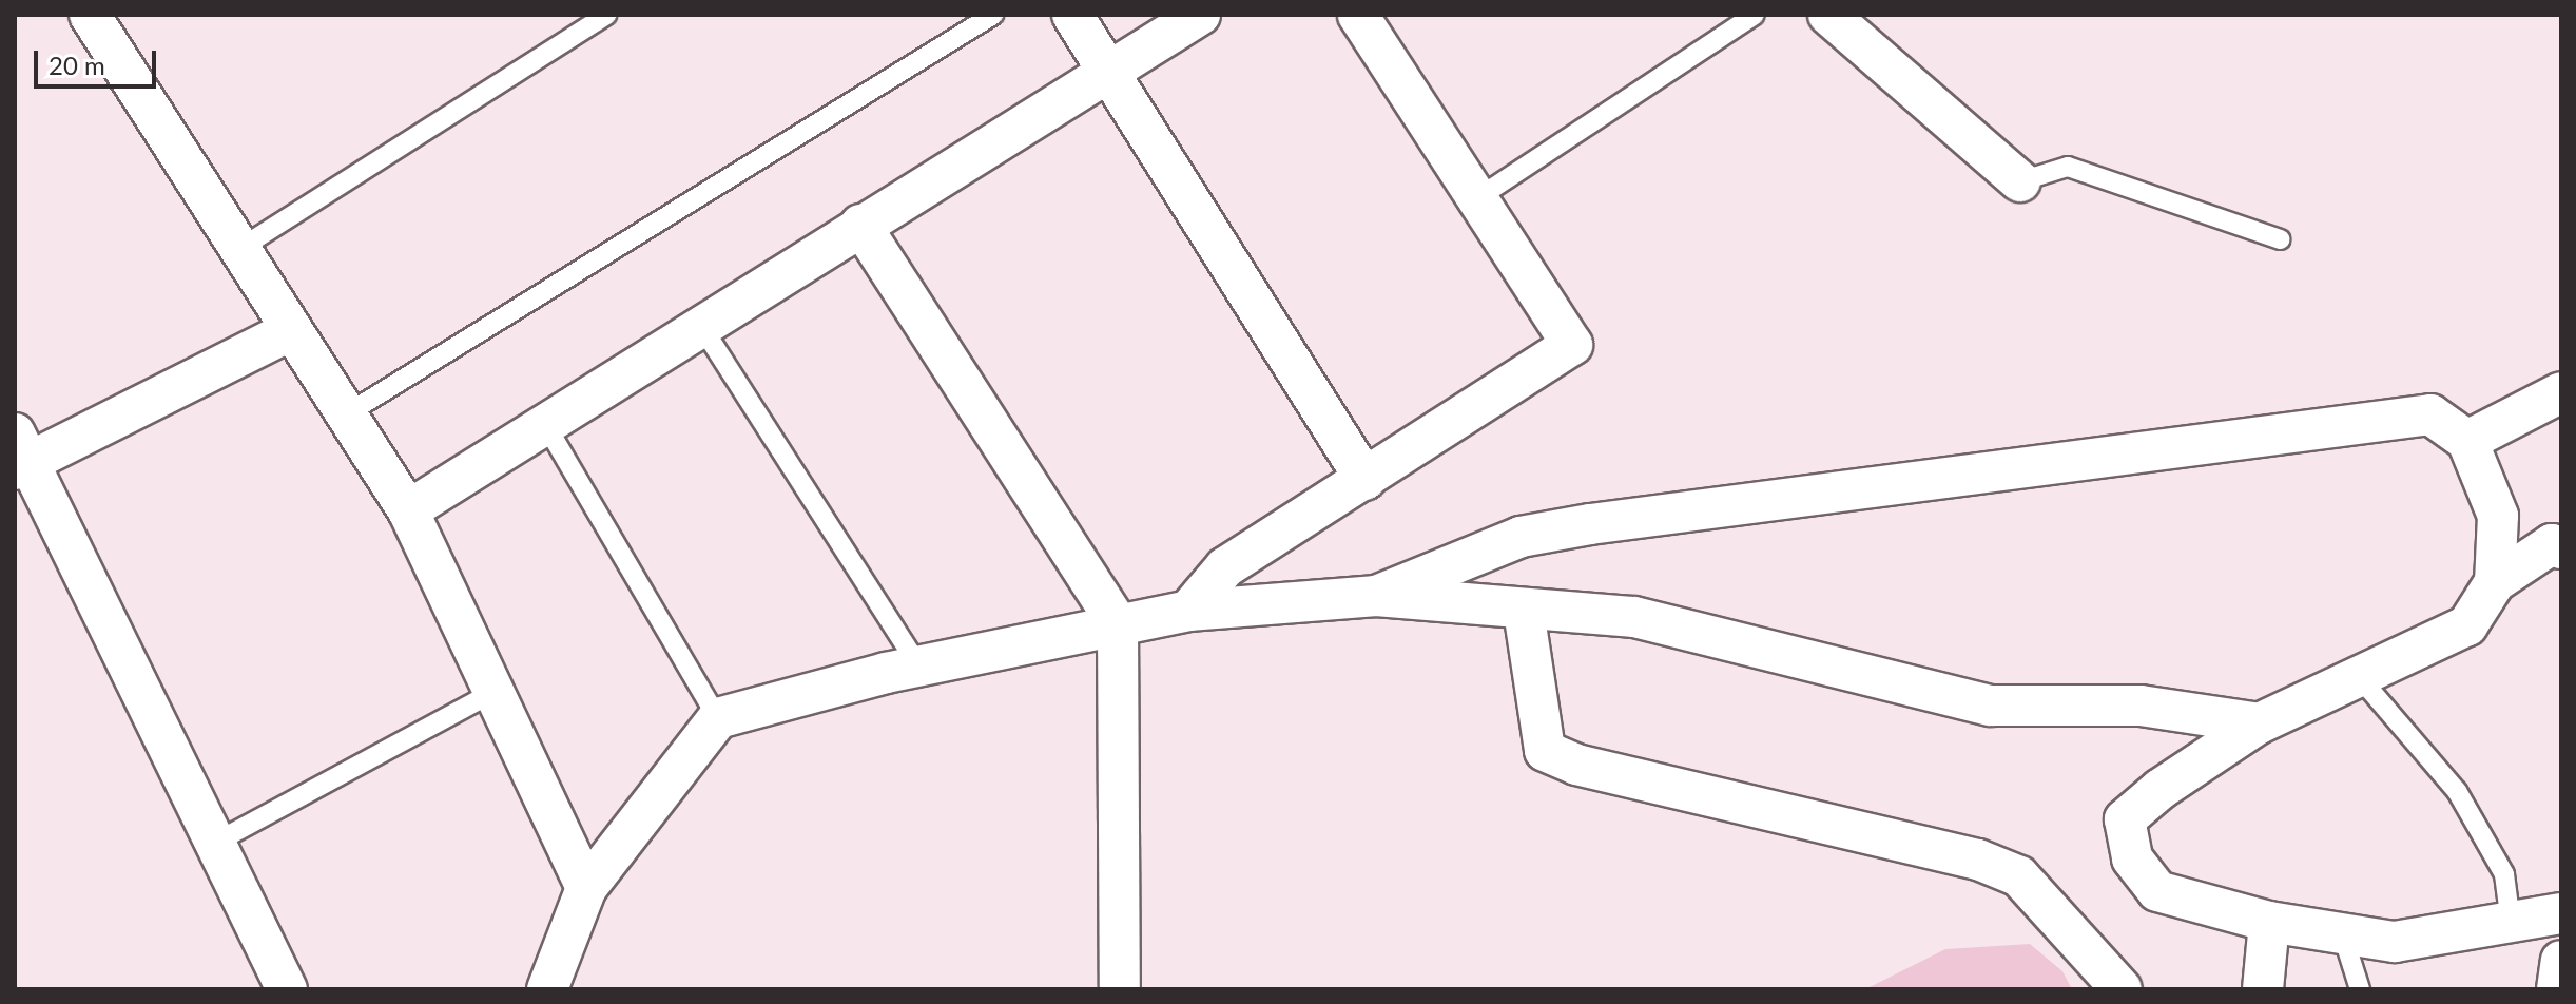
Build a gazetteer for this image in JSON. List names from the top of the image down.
{
  "scale_bar": "20 m"
}
